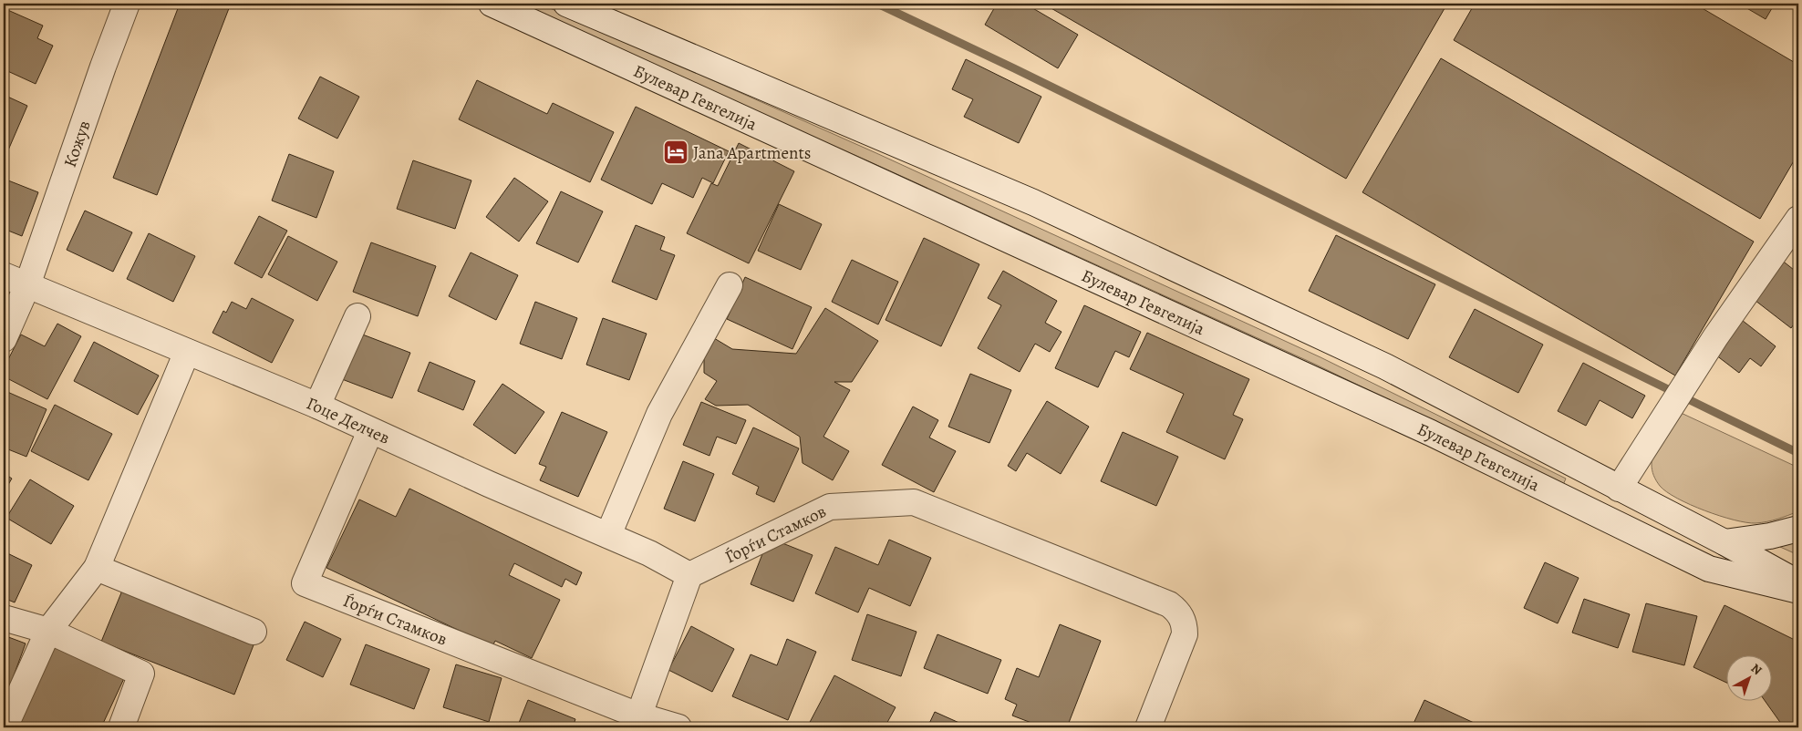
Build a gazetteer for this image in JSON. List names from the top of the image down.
{
  "streets": {
    "street": [
      "Булевар Гевгелија",
      "Кожув",
      "Гоце Делчев",
      "Ѓорѓи Стамков"
    ]
  },
  "crossings": [
    ["Кожув", "Гоце Делчев"],
    ["Гоце Делчев", "Ѓорѓи Стамков"]
  ],
  "places": {
    "hotel": ["Jana Apartments"]
  },
  "north": "top right"
}
